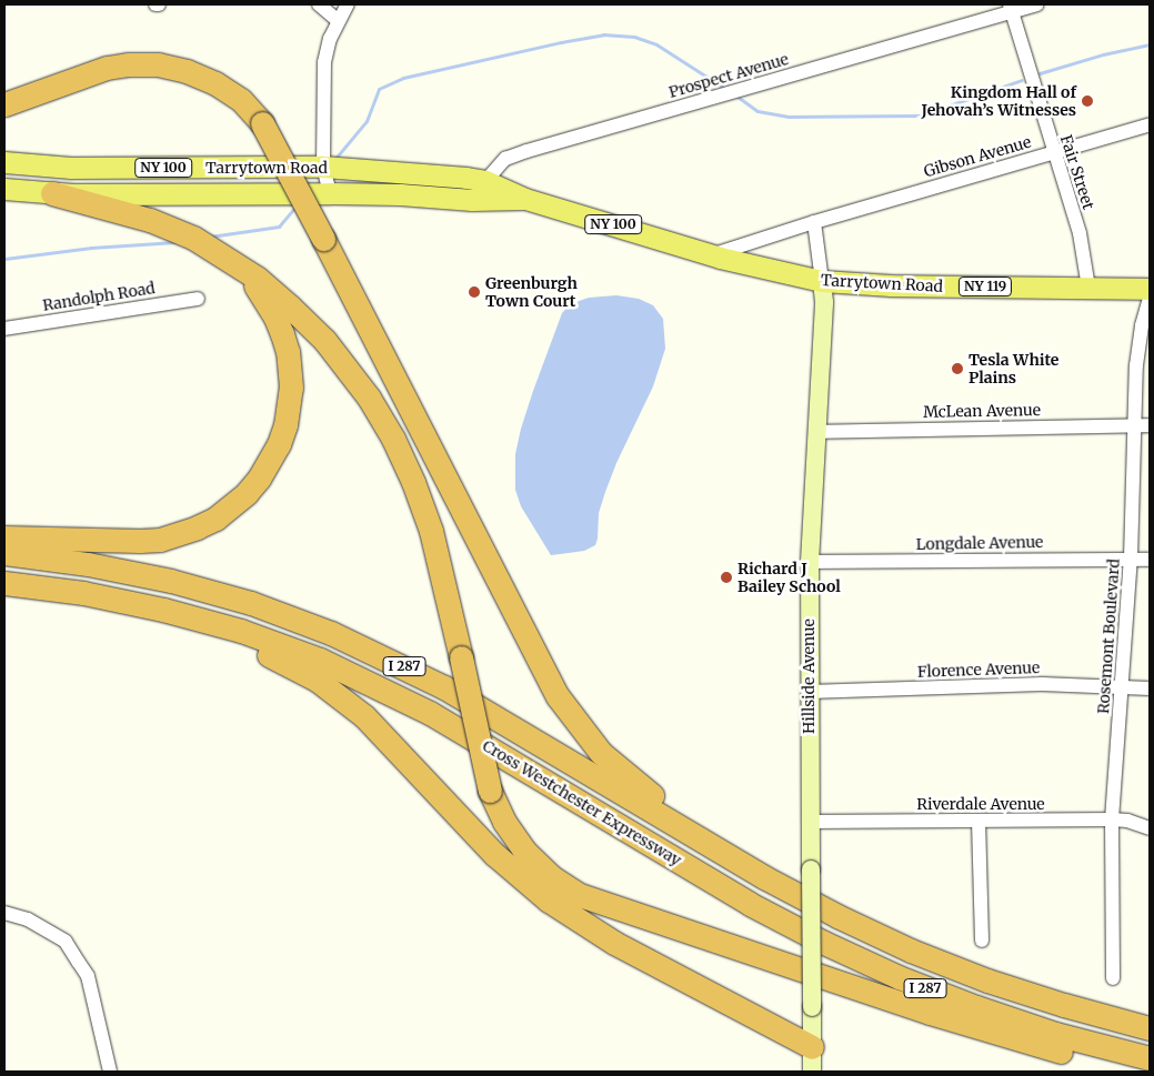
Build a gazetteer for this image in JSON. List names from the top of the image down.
{
  "streets": {
    "highway": ["I 287", "Cross Westchester Expressway"],
    "main road": [
      "NY 100",
      "Tarrytown Road",
      "NY 119",
      "Hillside Avenue"
    ],
    "street": [
      "Prospect Avenue",
      "Gibson Avenue",
      "Fair Street",
      "Randolph Road",
      "McLean Avenue",
      "Longdale Avenue",
      "Rosemont Boulevard",
      "Florence Avenue",
      "Riverdale Avenue"
    ]
  },
  "crossings": [
    ["Prospect Avenue", "Tarrytown Road"],
    ["Prospect Avenue", "Fair Street"],
    ["Gibson Avenue", "Tarrytown Road"],
    ["Gibson Avenue", "Fair Street"],
    ["Tarrytown Road", "Fair Street"],
    ["Tarrytown Road", "Hillside Avenue"],
    ["McLean Avenue", "Rosemont Boulevard"],
    ["McLean Avenue", "Hillside Avenue"],
    ["Longdale Avenue", "Rosemont Boulevard"],
    ["Longdale Avenue", "Hillside Avenue"],
    ["Rosemont Boulevard", "Florence Avenue"],
    ["Rosemont Boulevard", "Riverdale Avenue"],
    ["Florence Avenue", "Hillside Avenue"],
    ["Hillside Avenue", "Riverdale Avenue"]
  ],
  "places": [
    "Kingdom Hall of Jehovah’s Witnesses",
    "Greenburgh Town Court",
    "Tesla White Plains",
    "Richard J Bailey School"
  ]
}
